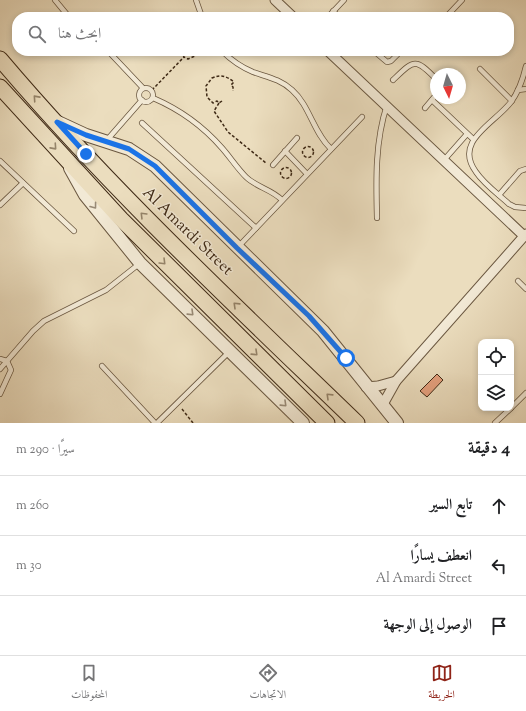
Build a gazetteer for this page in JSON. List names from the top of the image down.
{
  "streets": {
    "main road": ["Al Amardi Street"]
  },
  "north": "bottom",
  "page": {
    "search": "ابحث هنا",
    "heading": ["4 دقيقة", "سيرًا · 290 m"],
    "list": [
      ["تابع السير", "260 m"],
      ["انعطف يسارًا", "Al Amardi Street", "30 m"],
      "الوصول إلى الوجهة"
    ],
    "nav": ["الخريطة", "الاتجاهات", "المحفوظات"]
  }
}
